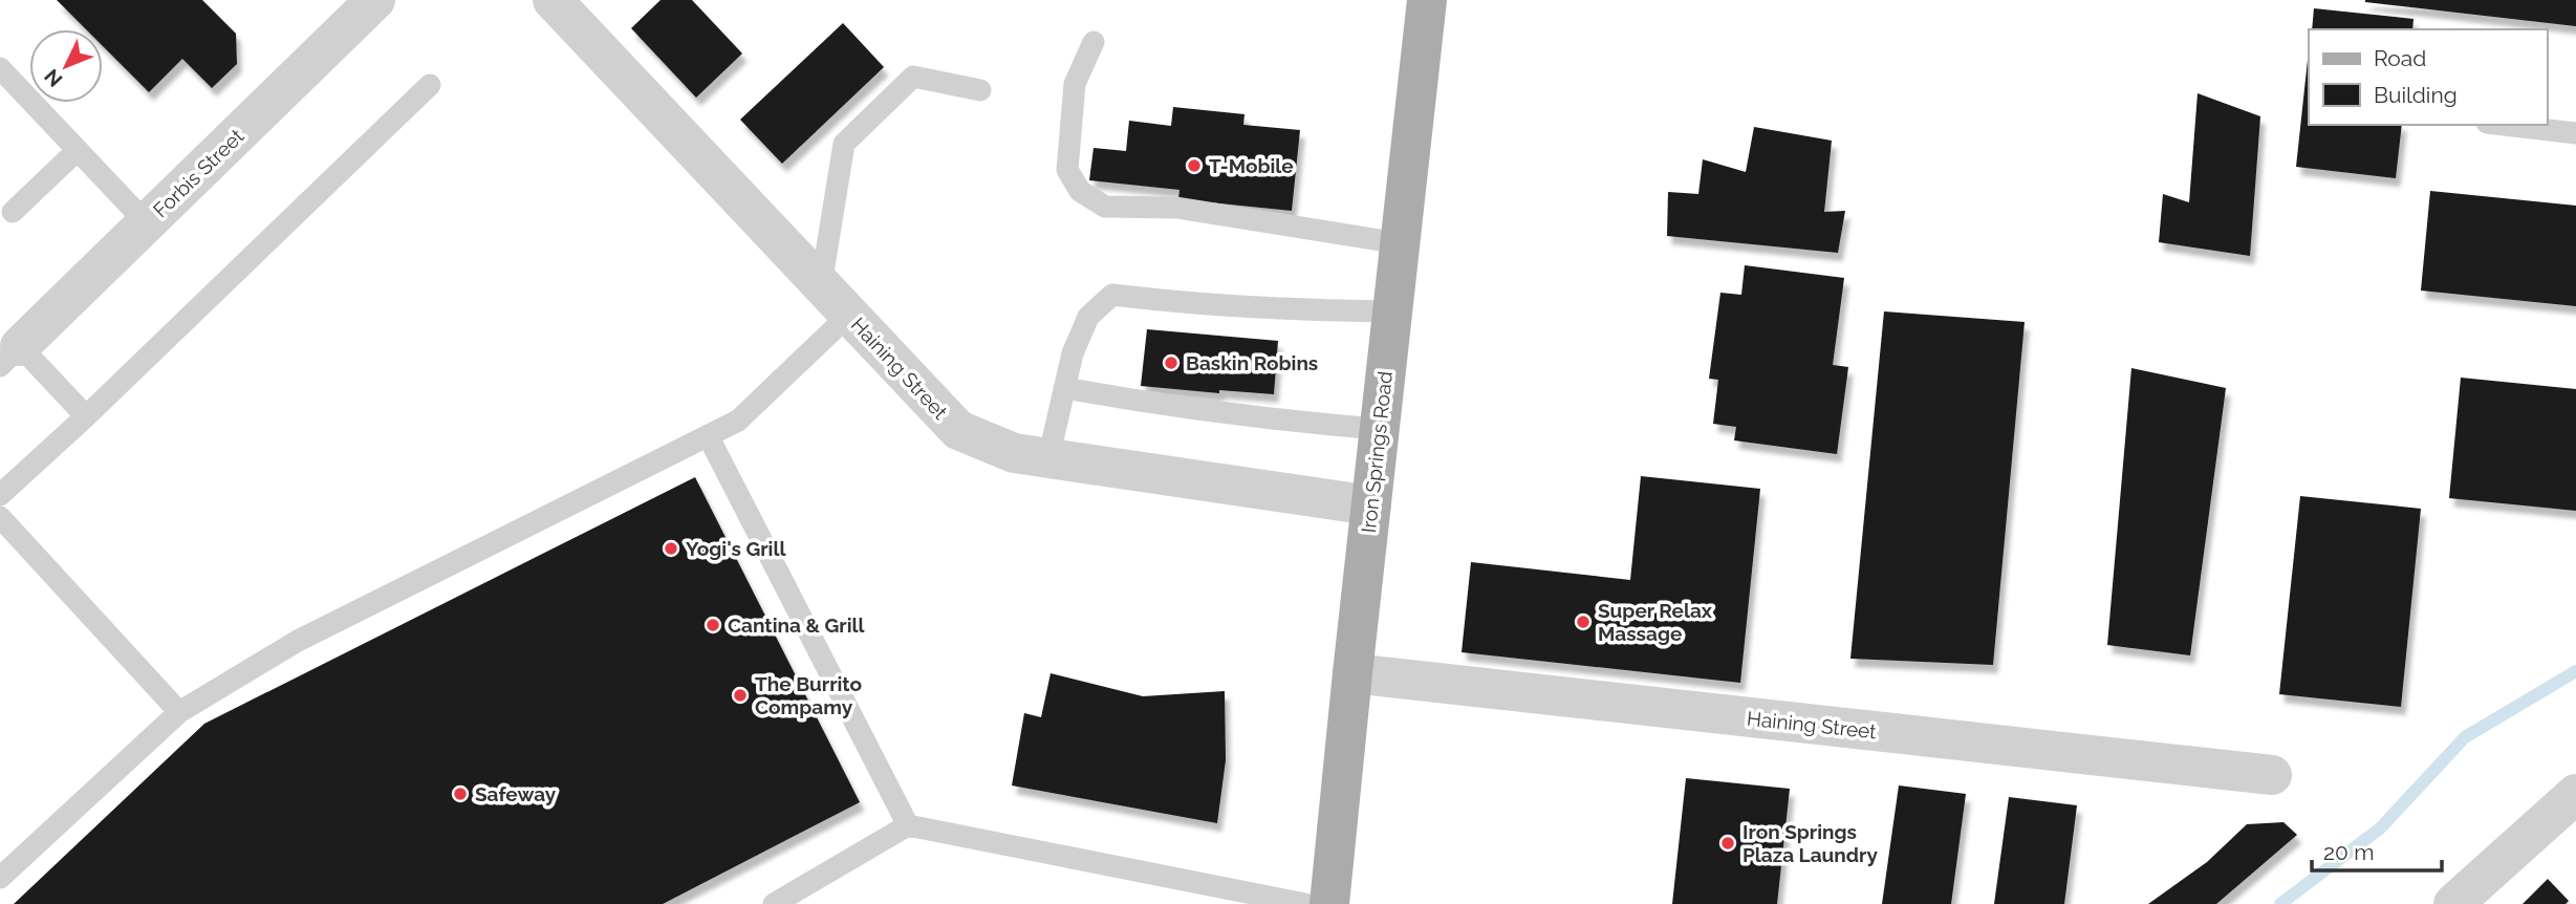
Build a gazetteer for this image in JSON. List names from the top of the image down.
{
  "streets": {
    "main road": ["Iron Springs Road"],
    "street": ["Forbis Street", "Haining Street"]
  },
  "crossings": [
    ["Haining Street", "Iron Springs Road"]
  ],
  "places": [
    "T-Mobile",
    "Baskin Robins",
    "Yogi's Grill",
    "Super Relax Massage",
    "Cantina & Grill",
    "The Burrito Compamy",
    "Safeway",
    "Iron Springs Plaza Laundry"
  ],
  "legend": ["Road", "Building"],
  "scale_bar": "20 m",
  "north": "bottom left"
}
